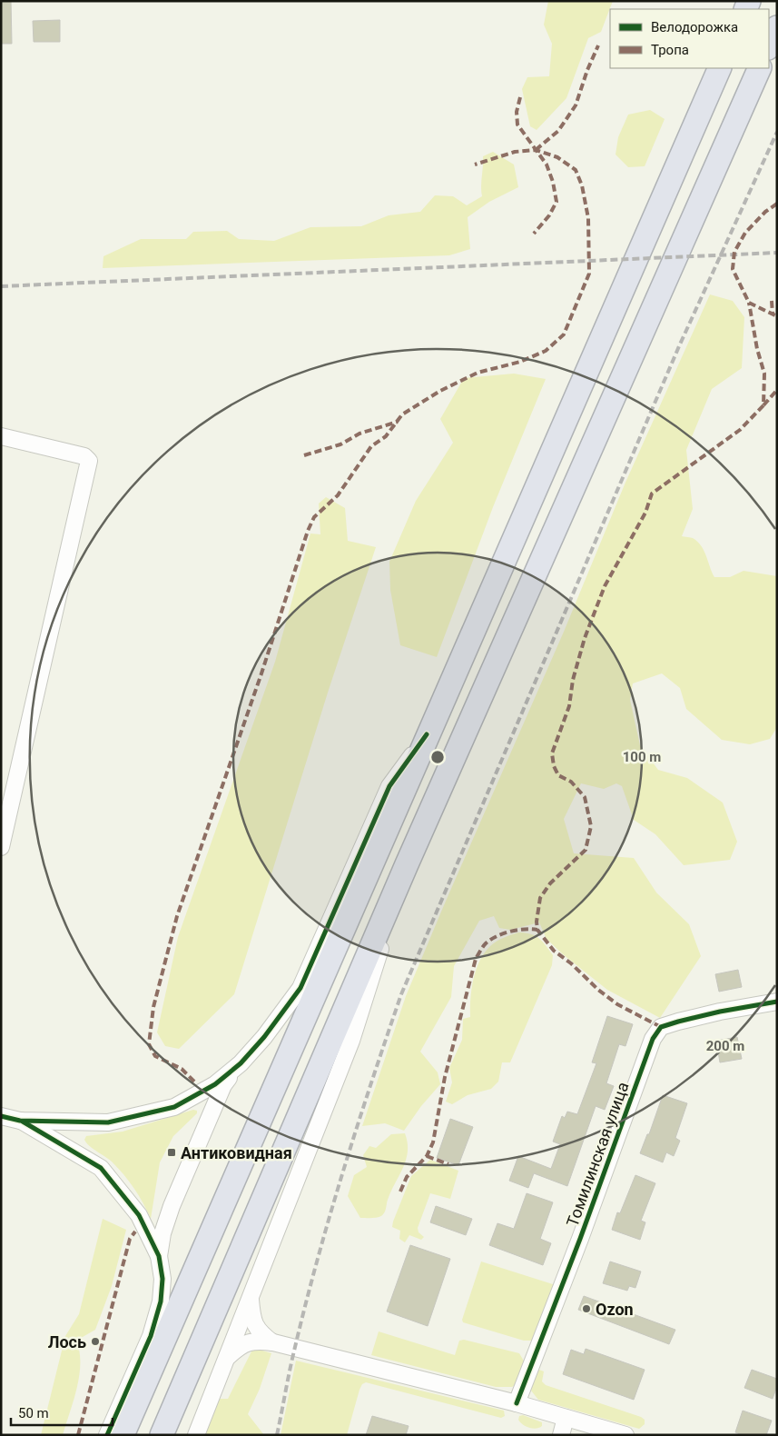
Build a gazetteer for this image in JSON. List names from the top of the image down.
{
  "streets": {
    "street": ["Томилинская улица"]
  },
  "places": {
    "transit": ["Антиковидная"],
    "other": ["Ozon", "Лось"]
  },
  "legend": ["Велодорожка", "Тропа"],
  "scale_bar": "50 m",
  "rings": ["100 m", "200 m"]
}
